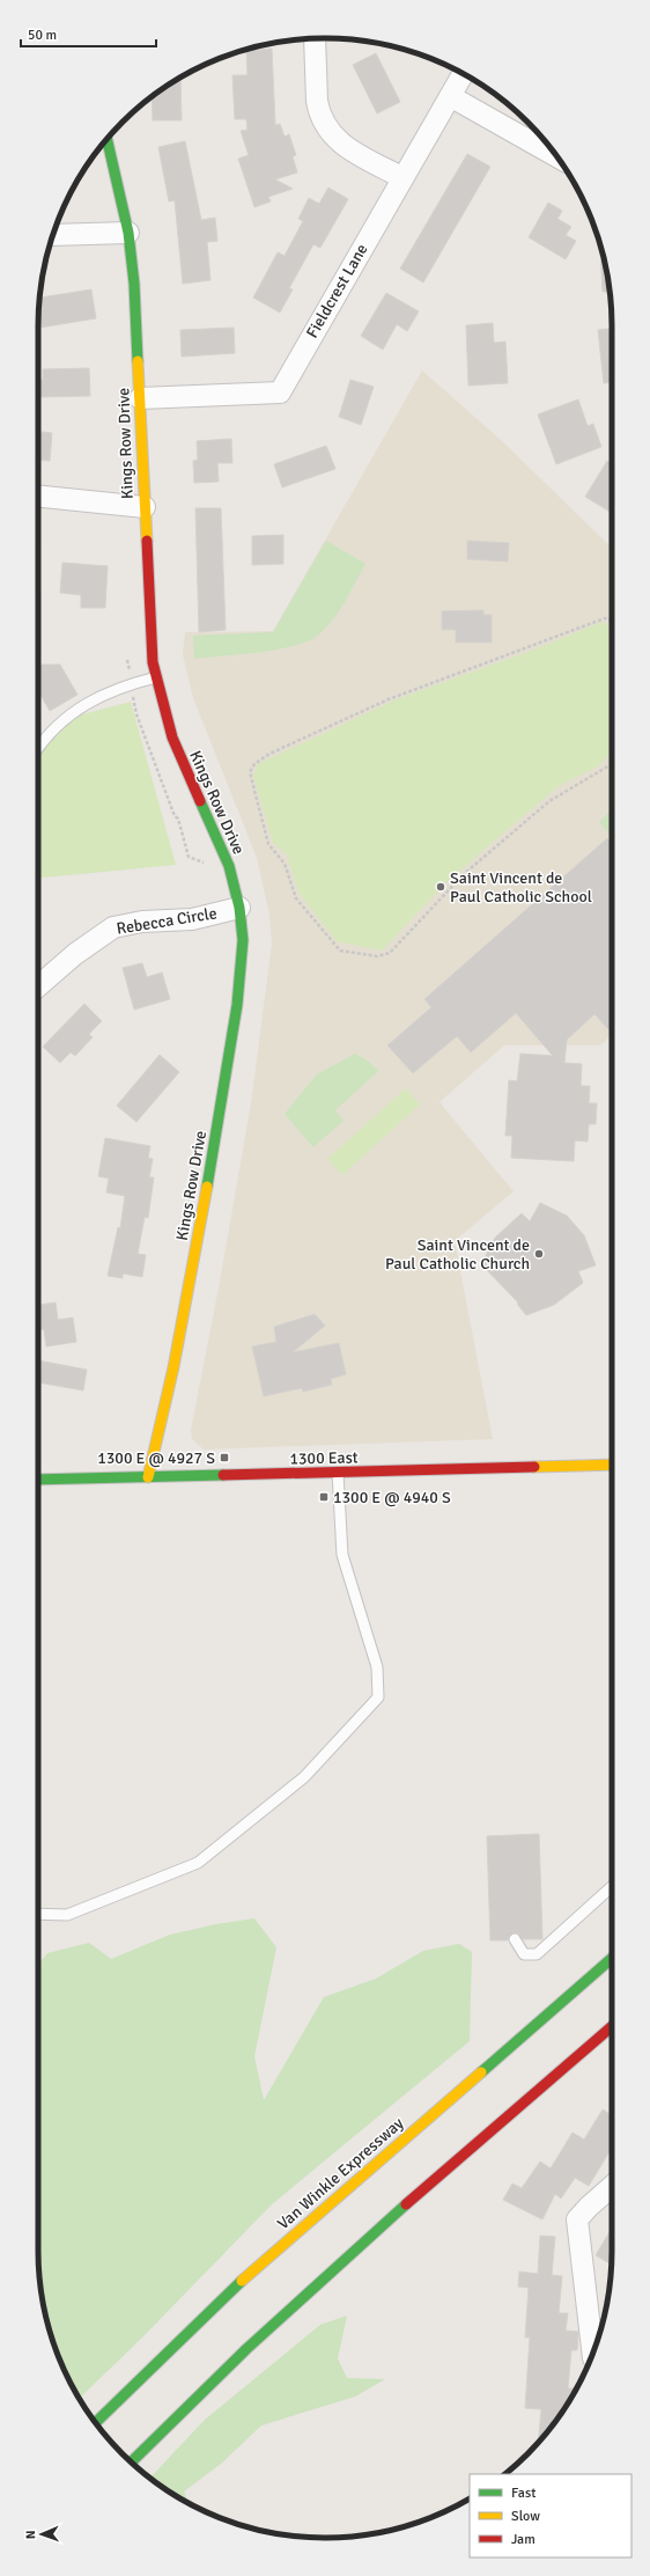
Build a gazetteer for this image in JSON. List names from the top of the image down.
{
  "streets": {
    "main road": ["Kings Row Drive", "1300 East", "Van Winkle Expressway"],
    "street": ["Fieldcrest Lane", "Rebecca Circle"]
  },
  "crossings": [
    ["Fieldcrest Lane", "Kings Row Drive"],
    ["Kings Row Drive", "Rebecca Circle"],
    ["Kings Row Drive", "1300 East"]
  ],
  "places": {
    "other": ["Saint Vincent de Paul Catholic School", "Saint Vincent de Paul Catholic Church"],
    "transit": ["1300 E @ 4927 S", "1300 E @ 4940 S"]
  },
  "legend": ["Fast", "Slow", "Jam"],
  "scale_bar": "50 m",
  "north": "left"
}
